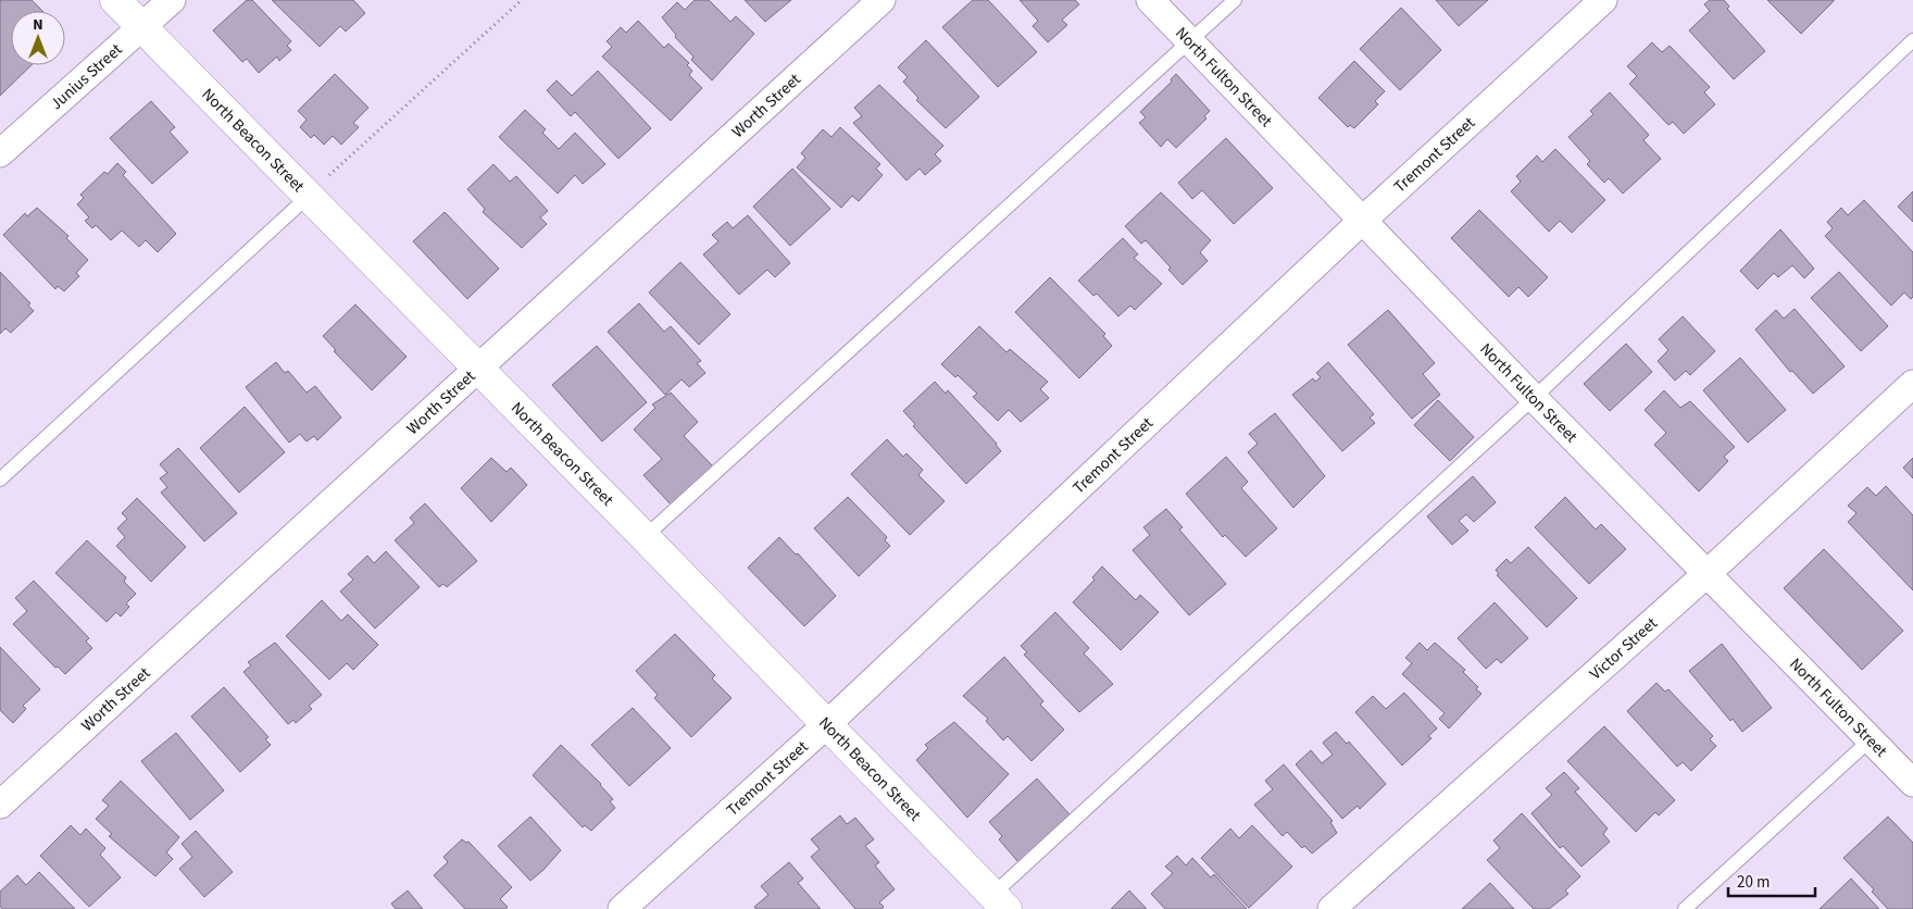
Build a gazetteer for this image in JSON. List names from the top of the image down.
{
  "streets": {
    "street": [
      "North Fulton Street",
      "Junius Street",
      "Worth Street",
      "North Beacon Street",
      "Tremont Street",
      "Victor Street"
    ]
  },
  "crossings": [
    ["North Fulton Street", "Tremont Street"],
    ["North Fulton Street", "Victor Street"],
    ["Junius Street", "North Beacon Street"],
    ["Worth Street", "North Beacon Street"],
    ["North Beacon Street", "Tremont Street"]
  ],
  "scale_bar": "20 m",
  "north": "top"
}
